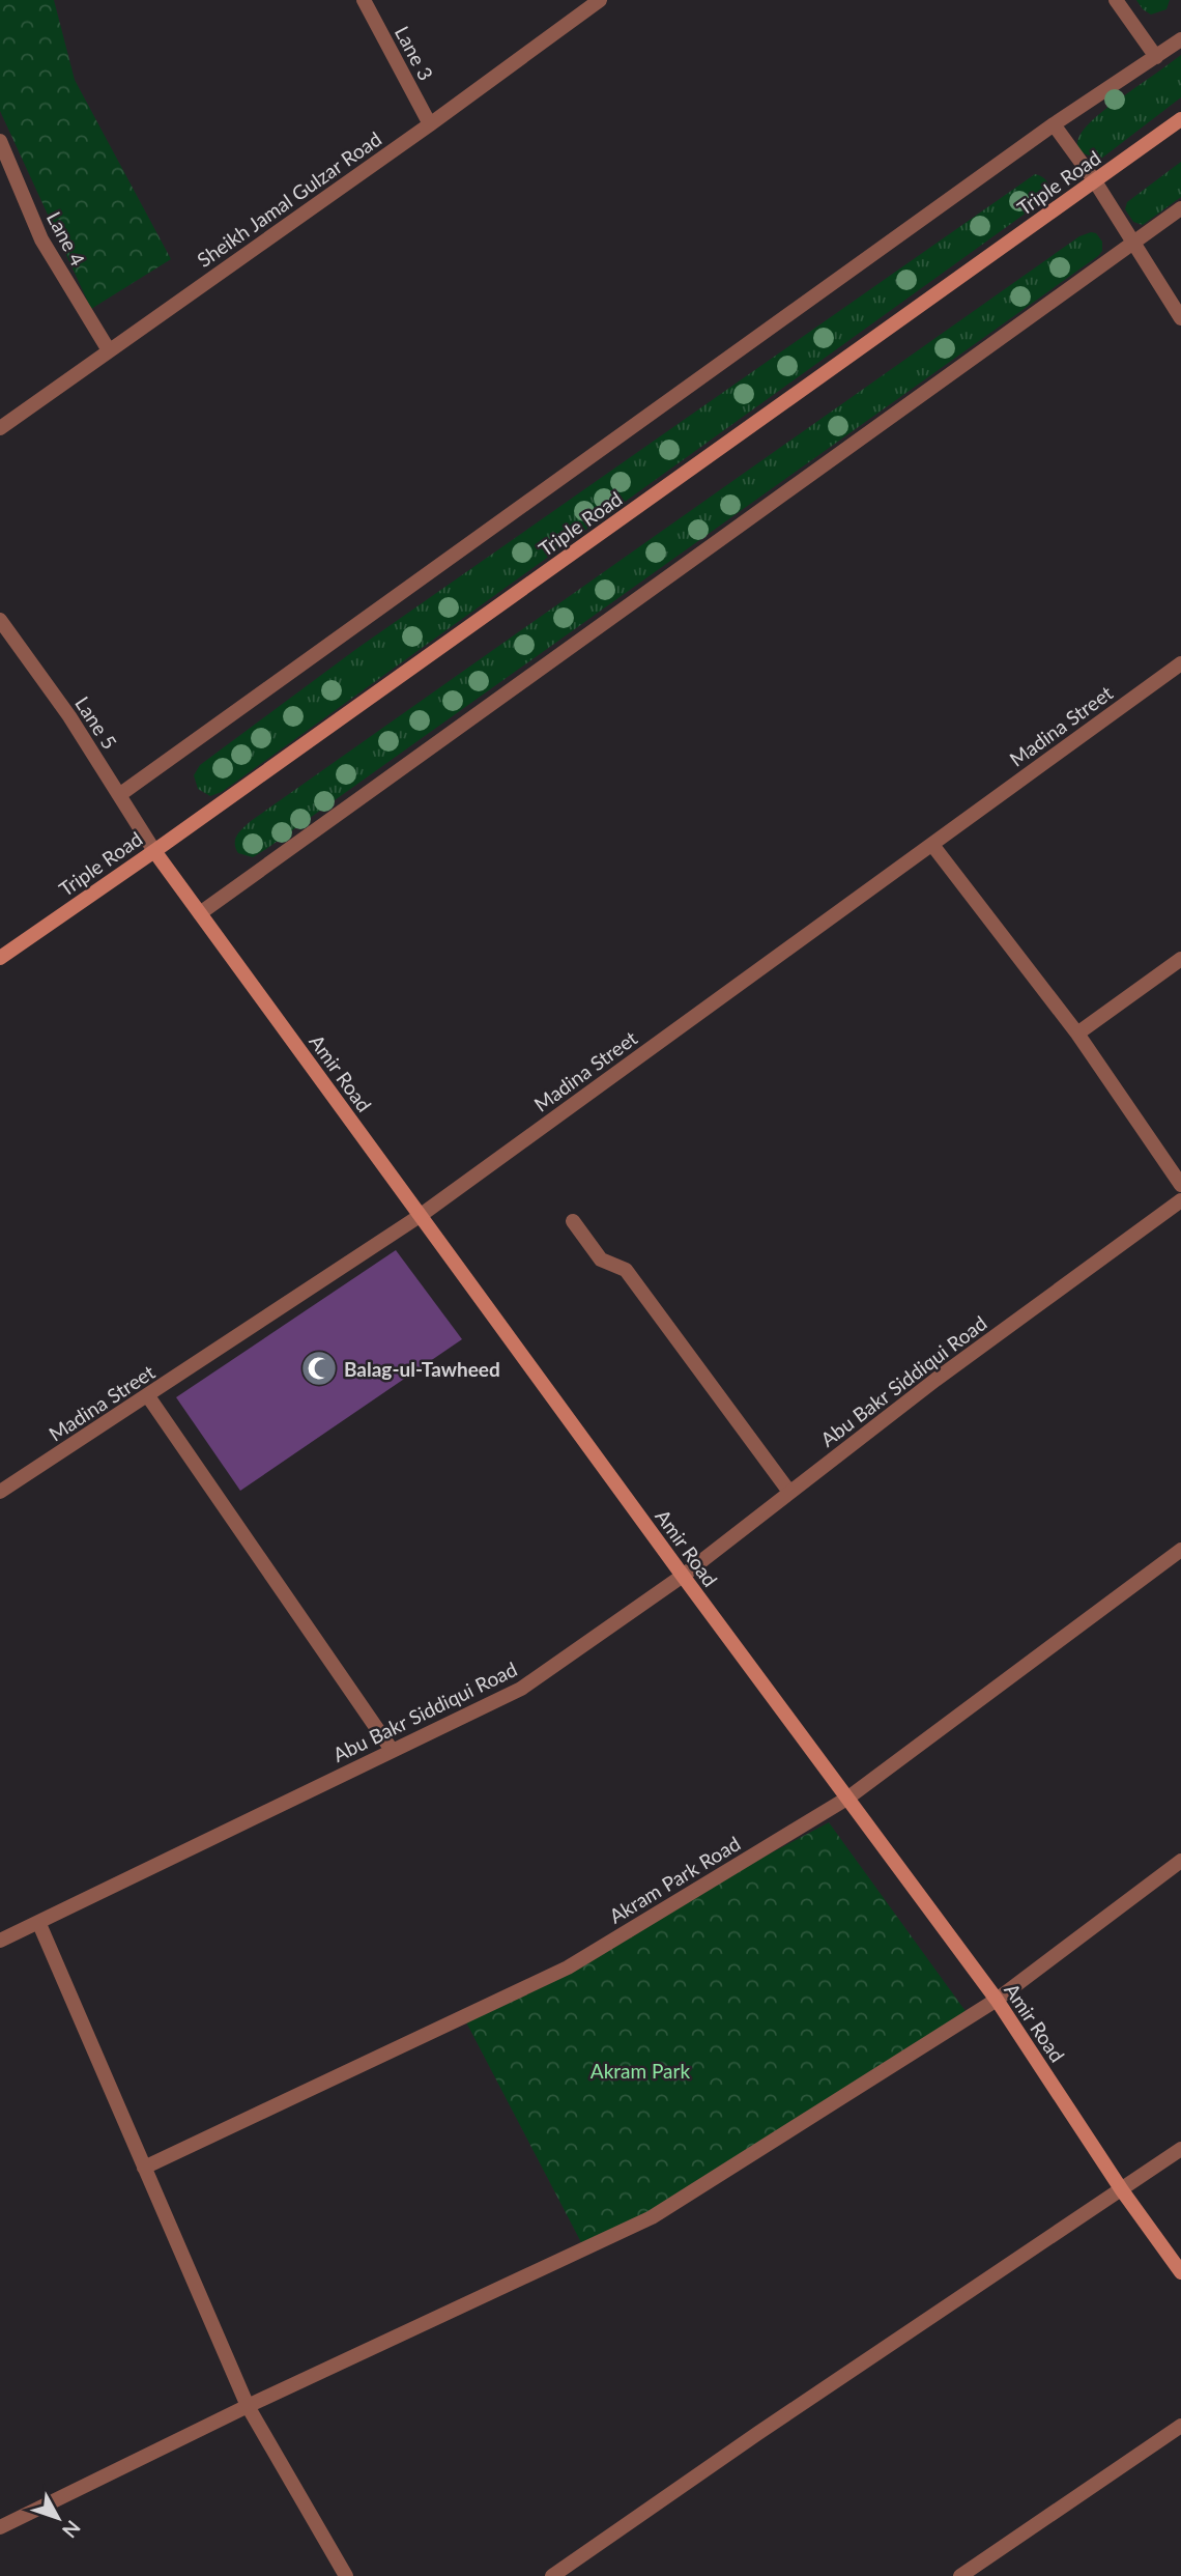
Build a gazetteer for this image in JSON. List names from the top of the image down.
{
  "streets": {
    "main road": ["Triple Road", "Amir Road"],
    "street": [
      "Lane 3",
      "Sheikh Jamal Gulzar Road",
      "Lane 4",
      "Lane 5",
      "Madina Street",
      "Abu Bakr Siddiqui Road",
      "Akram Park Road"
    ]
  },
  "crossings": [
    ["Lane 3", "Sheikh Jamal Gulzar Road"],
    ["Triple Road", "Lane 5"],
    ["Triple Road", "Amir Road"],
    ["Sheikh Jamal Gulzar Road", "Lane 4"],
    ["Lane 5", "Amir Road"],
    ["Madina Street", "Amir Road"],
    ["Amir Road", "Abu Bakr Siddiqui Road"],
    ["Amir Road", "Akram Park Road"]
  ],
  "parks": ["Akram Park"],
  "places": {
    "mosque": ["Balag-ul-Tawheed"]
  },
  "north": "bottom right"
}
